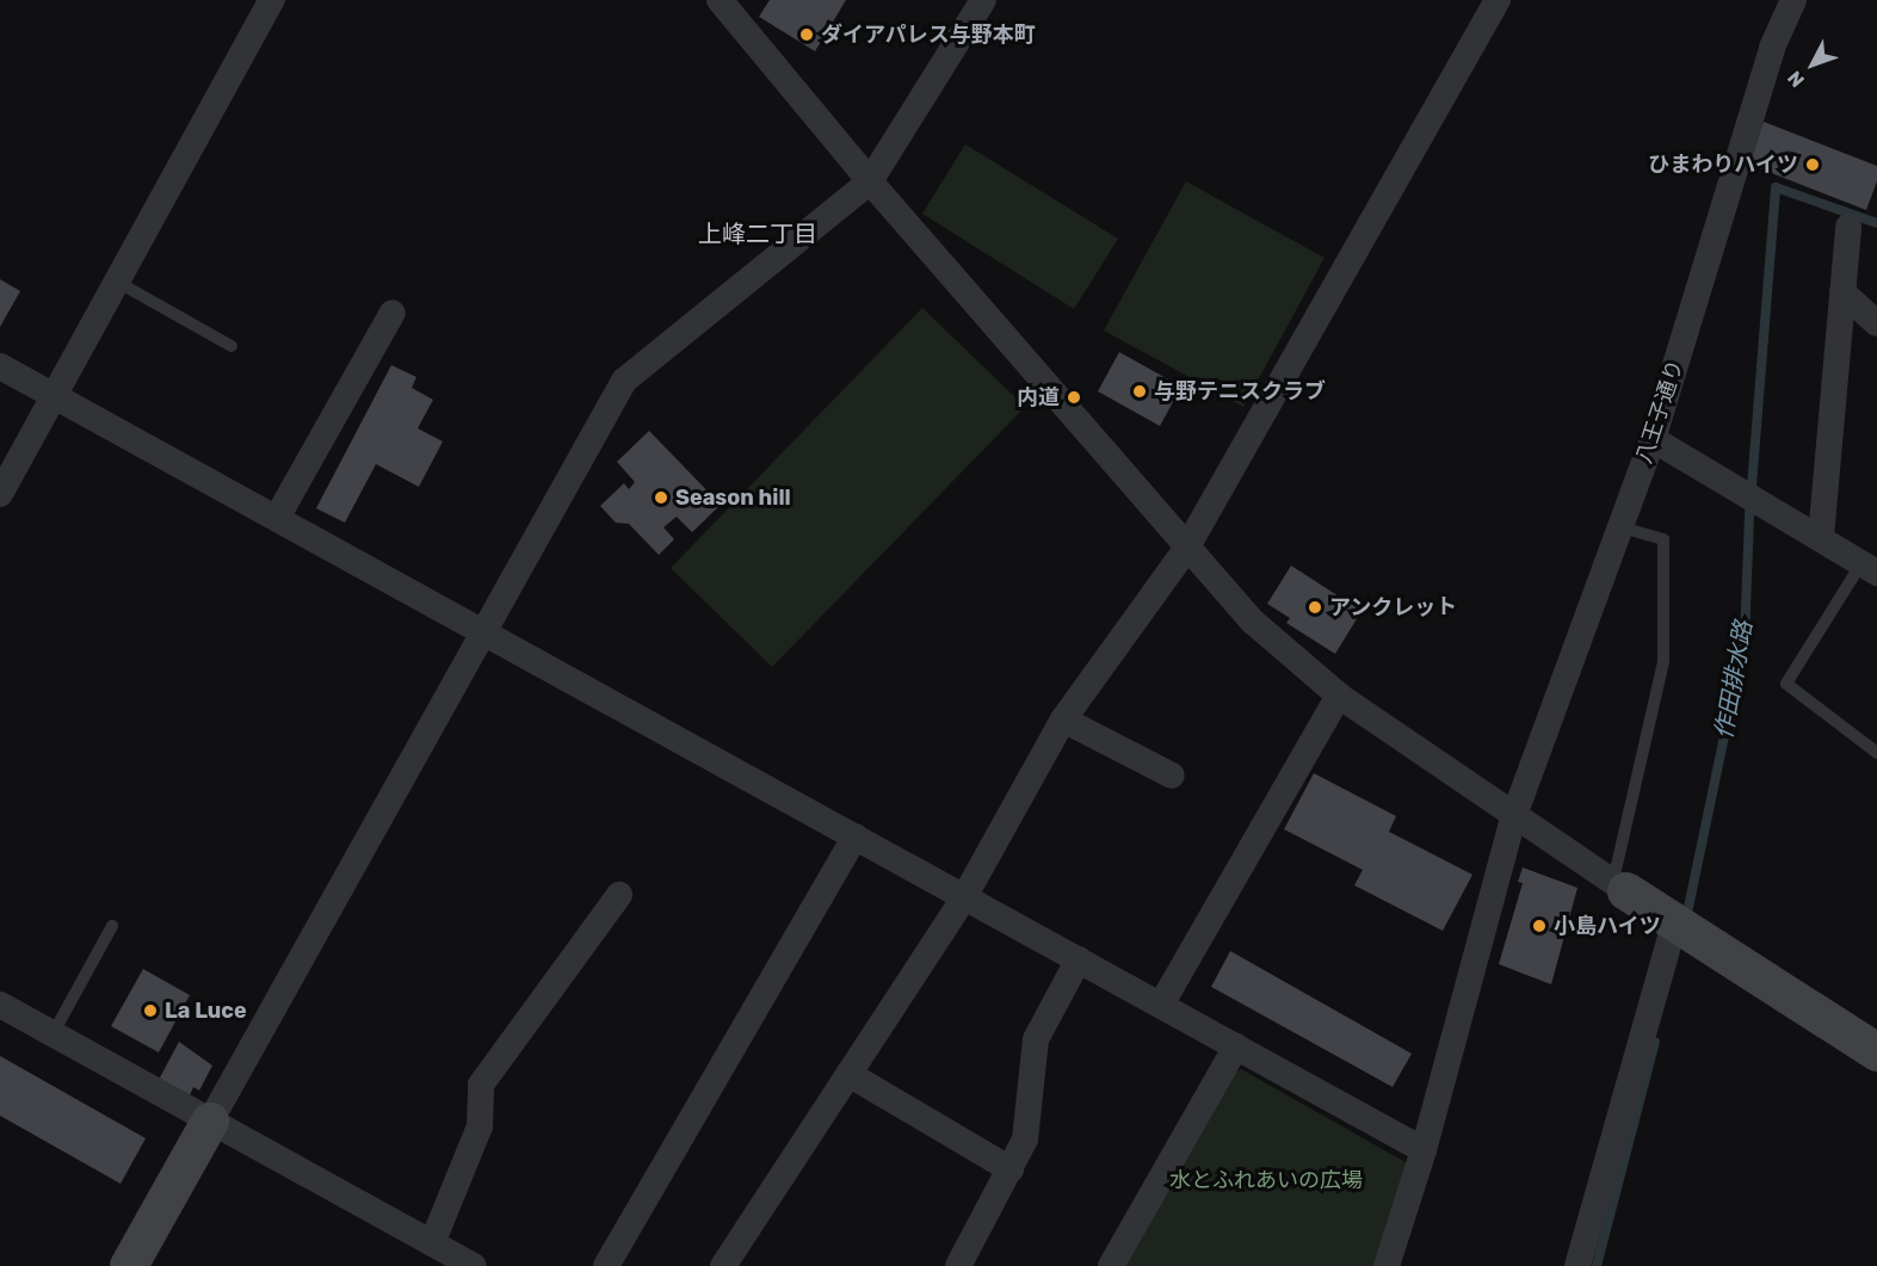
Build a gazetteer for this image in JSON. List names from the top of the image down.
{
  "streets": {
    "street": ["八王子通り"]
  },
  "districts": ["上峰二丁目"],
  "water": ["作田排水路"],
  "parks": ["水とふれあいの広場"],
  "places": [
    "ダイアパレス与野本町",
    "ひまわりハイツ",
    "与野テニスクラブ",
    "内道",
    "Season hill",
    "アンクレット",
    "小島ハイツ",
    "La Luce"
  ],
  "north": "bottom left"
}
